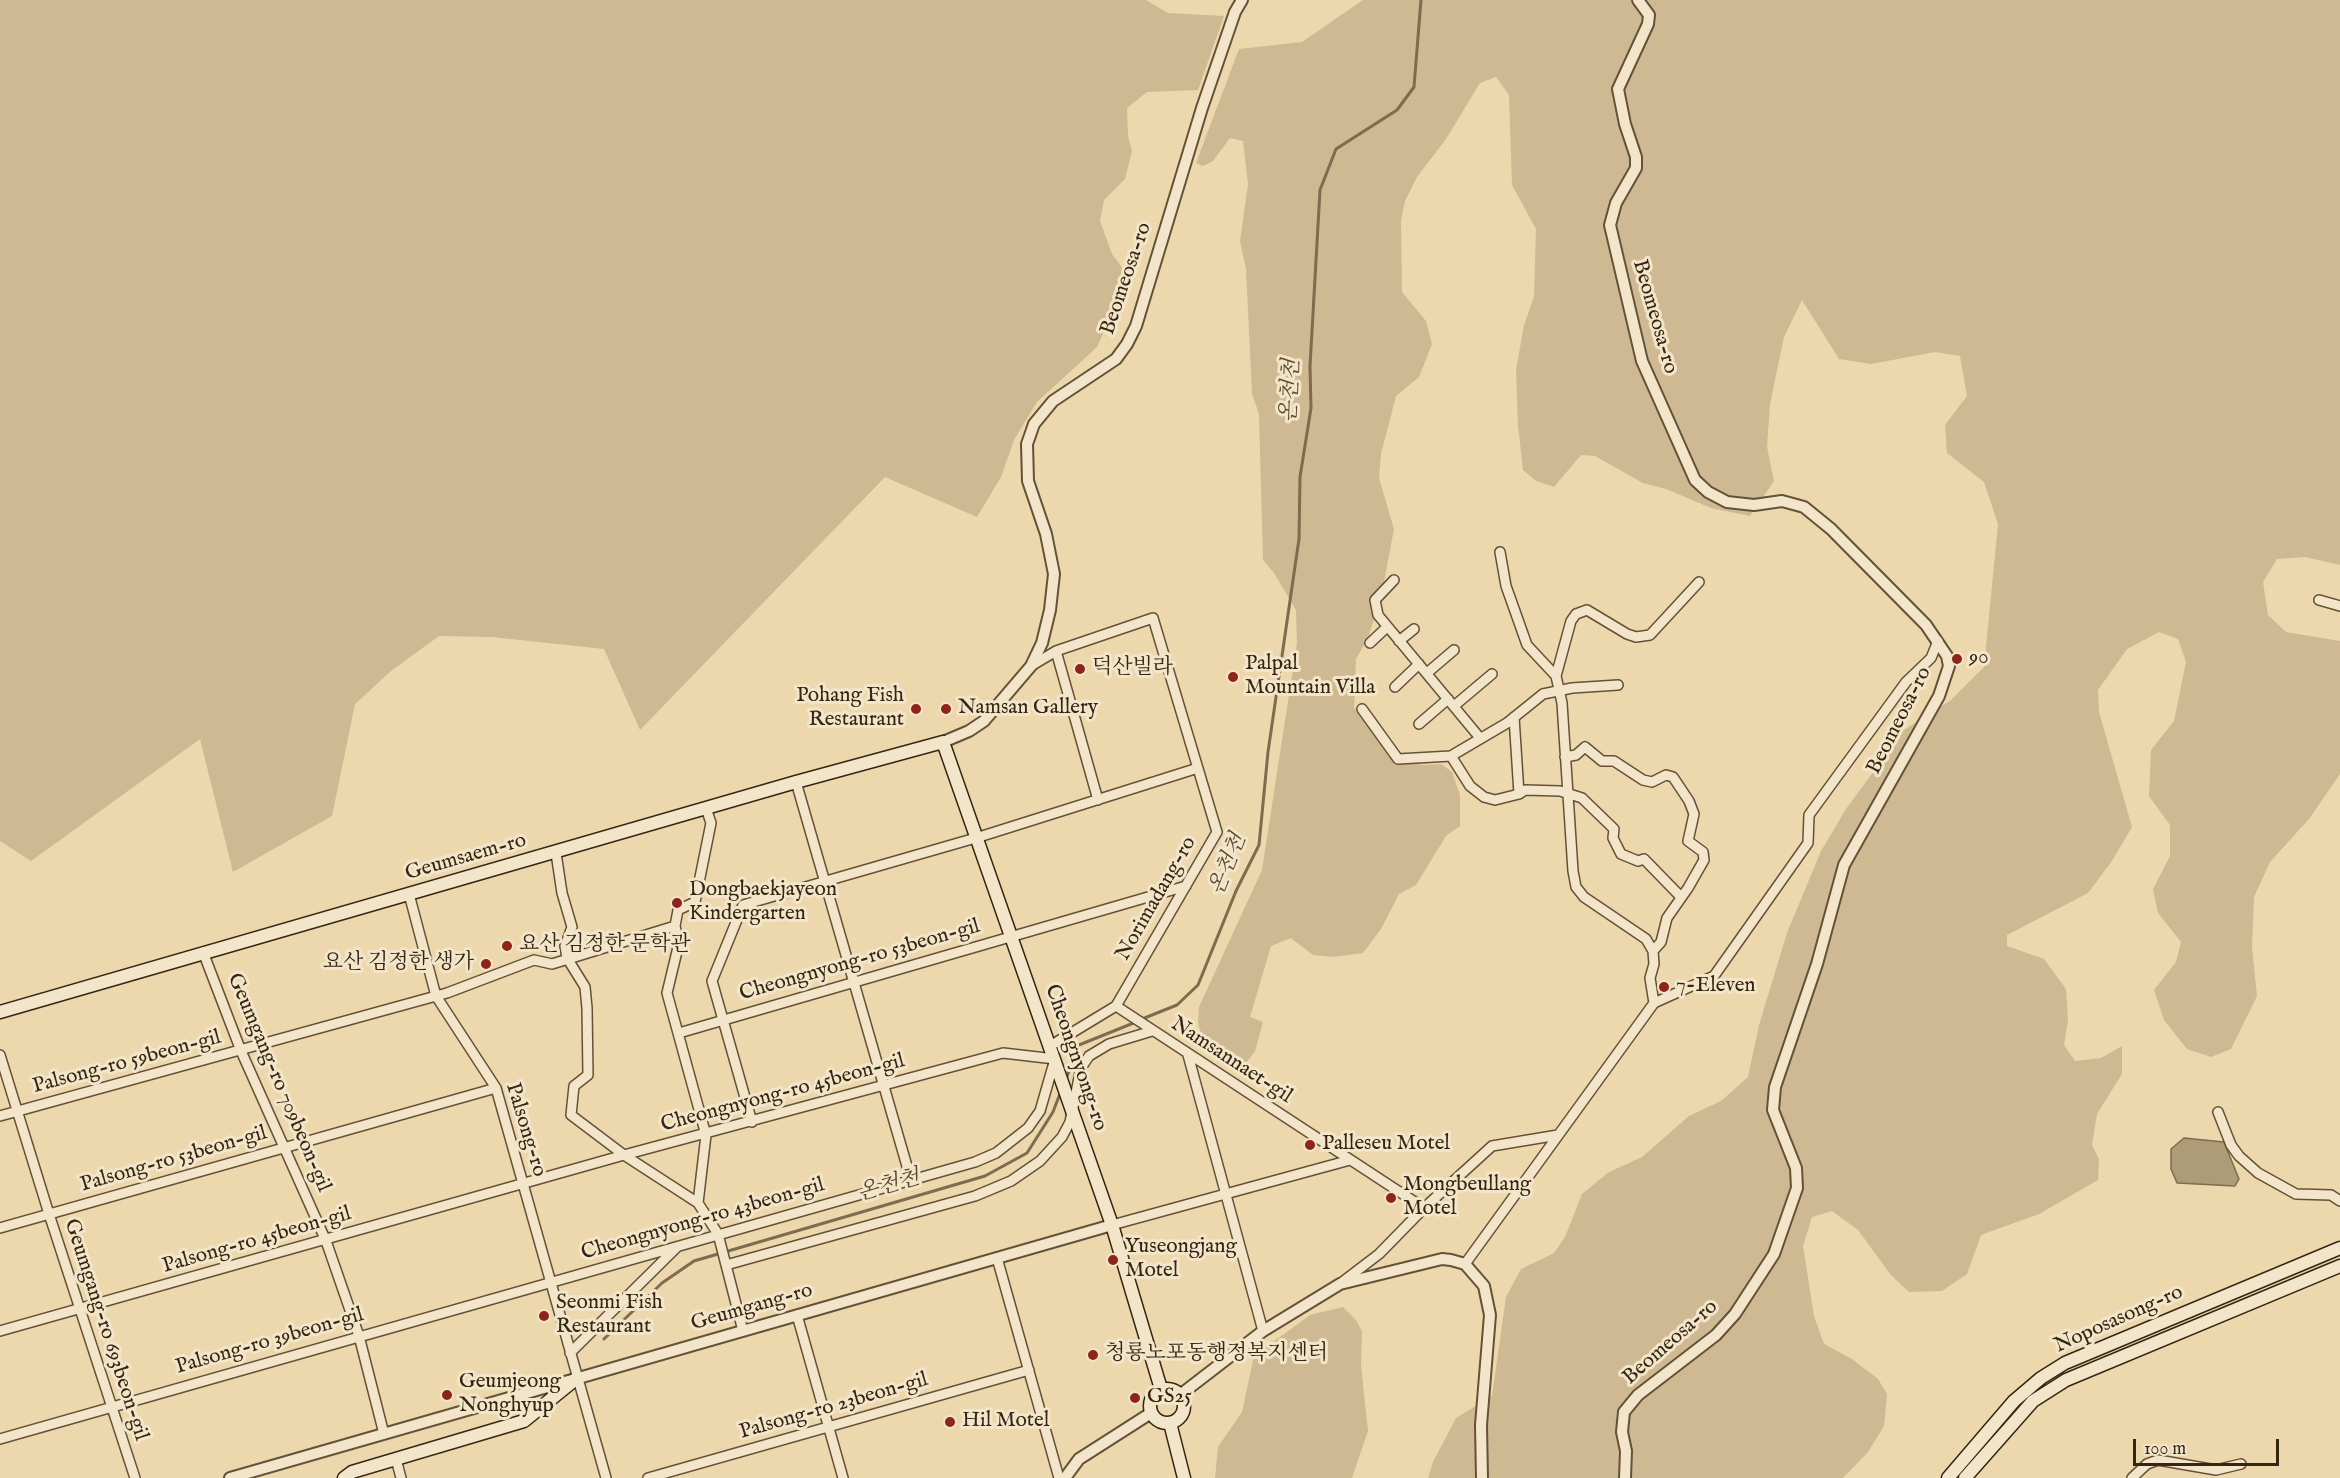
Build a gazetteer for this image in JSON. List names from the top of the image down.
{
  "streets": {
    "main road": ["Geumsaem-ro", "Cheongnyong-ro", "Noposasong-ro"],
    "street": [
      "Beomeosa-ro",
      "Norimadang-ro",
      "Cheongnyong-ro 53beon-gil",
      "Namsannaet-gil",
      "Palsong-ro 59beon-gil",
      "Geumgang-ro 709beon-gil",
      "Cheongnyong-ro 45beon-gil",
      "Palsong-ro",
      "Palsong-ro 53beon-gil",
      "Cheongnyong-ro 43beon-gil",
      "Palsong-ro 45beon-gil",
      "Geumgang-ro",
      "Geumgang-ro 693beon-gil",
      "Palsong-ro 39beon-gil",
      "Palsong-ro 23beon-gil"
    ]
  },
  "crossings": [
    ["Beomeosa-ro", "Geumsaem-ro"],
    ["Beomeosa-ro", "Norimadang-ro"],
    ["Beomeosa-ro", "Cheongnyong-ro"],
    ["Geumsaem-ro", "Cheongnyong-ro"],
    ["Geumsaem-ro", "Geumgang-ro 709beon-gil"],
    ["Geumsaem-ro", "Palsong-ro"],
    ["Norimadang-ro", "Cheongnyong-ro 53beon-gil"],
    ["Norimadang-ro", "Cheongnyong-ro"],
    ["Cheongnyong-ro 53beon-gil", "Cheongnyong-ro"],
    ["Cheongnyong-ro", "Namsannaet-gil"],
    ["Cheongnyong-ro", "Cheongnyong-ro 45beon-gil"],
    ["Cheongnyong-ro", "Cheongnyong-ro 43beon-gil"],
    ["Cheongnyong-ro", "Geumgang-ro"],
    ["Palsong-ro 59beon-gil", "Geumgang-ro 709beon-gil"],
    ["Palsong-ro 59beon-gil", "Palsong-ro"],
    ["Palsong-ro 59beon-gil", "Geumgang-ro 693beon-gil"],
    ["Geumgang-ro 709beon-gil", "Palsong-ro 53beon-gil"],
    ["Geumgang-ro 709beon-gil", "Palsong-ro 45beon-gil"],
    ["Geumgang-ro 709beon-gil", "Geumgang-ro"],
    ["Geumgang-ro 709beon-gil", "Palsong-ro 39beon-gil"],
    ["Cheongnyong-ro 45beon-gil", "Palsong-ro"],
    ["Cheongnyong-ro 45beon-gil", "Cheongnyong-ro 43beon-gil"],
    ["Cheongnyong-ro 45beon-gil", "Palsong-ro 45beon-gil"],
    ["Palsong-ro", "Palsong-ro 53beon-gil"],
    ["Palsong-ro", "Cheongnyong-ro 43beon-gil"],
    ["Palsong-ro", "Palsong-ro 45beon-gil"],
    ["Palsong-ro", "Geumgang-ro"],
    ["Palsong-ro", "Palsong-ro 39beon-gil"],
    ["Palsong-ro 53beon-gil", "Geumgang-ro 693beon-gil"],
    ["Cheongnyong-ro 43beon-gil", "Palsong-ro 39beon-gil"],
    ["Palsong-ro 45beon-gil", "Geumgang-ro 693beon-gil"],
    ["Geumgang-ro 693beon-gil", "Palsong-ro 39beon-gil"]
  ],
  "water": ["온천천"],
  "places": [
    "90",
    "덕산빌라",
    "Palpal Mountain Villa",
    "Pohang Fish Restaurant",
    "Namsan Gallery",
    "Dongbaekjayeon Kindergarten",
    "요산 김정한 문학관",
    "요산 김정한 생가",
    "7-Eleven",
    "Palleseu Motel",
    "Mongbeullang Motel",
    "Yuseongjang Motel",
    "Seonmi Fish Restaurant",
    "청룡노포동행정복지센터",
    "Geumjeong Nonghyup",
    "GS25",
    "Hil Motel"
  ],
  "scale_bar": "100 m"
}
